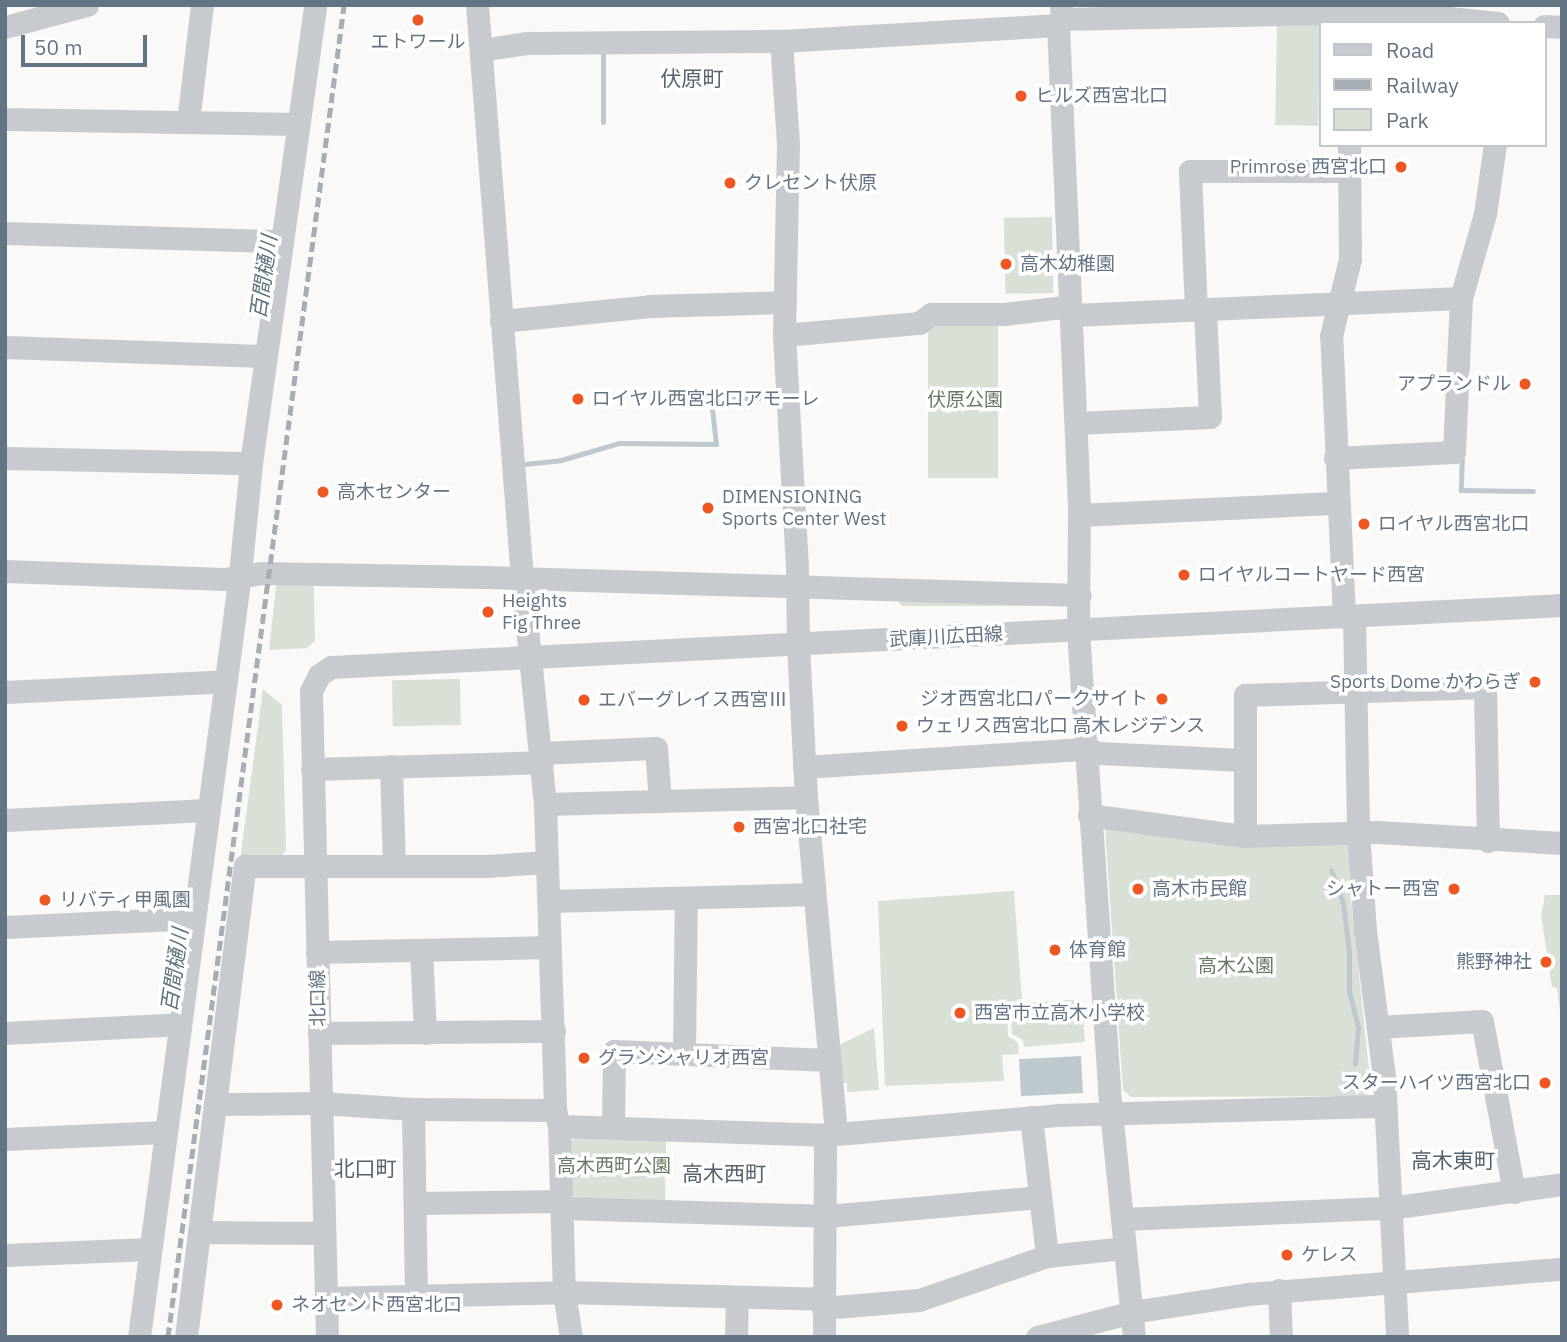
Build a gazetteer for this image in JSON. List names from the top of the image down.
{
  "streets": {
    "street": ["武庫川広田線", "北口線"]
  },
  "crossings": [
    ["武庫川広田線", "北口線"]
  ],
  "districts": [
    "伏原町",
    "高木東町",
    "北口町",
    "高木西町"
  ],
  "water": ["百間樋川"],
  "parks": ["伏原公園", "高木公園", "高木西町公園"],
  "places": [
    "エトワール",
    "ヒルズ西宮北口",
    "Primrose 西宮北口",
    "クレセント伏原",
    "高木幼稚園",
    "アプランドル",
    "ロイヤル西宮北口アモーレ",
    "高木センター",
    "DIMENSIONING Sports Center West",
    "ロイヤル西宮北口",
    "ロイヤルコートヤード西宮",
    "Heights Fig Three",
    "Sports Dome かわらぎ",
    "ジオ西宮北口パークサイト",
    "エバーグレイス西宮Ⅲ",
    "ウェリス西宮北口 高木レジデンス",
    "西宮北口社宅",
    "高木市民館",
    "シャトー西宮",
    "リバティ甲風園",
    "体育館",
    "熊野神社",
    "西宮市立高木小学校",
    "グランシャリオ西宮",
    "スターハイツ西宮北口",
    "ケレス",
    "ネオセント西宮北口"
  ],
  "legend": ["Road", "Railway", "Park"],
  "scale_bar": "50 m"
}
